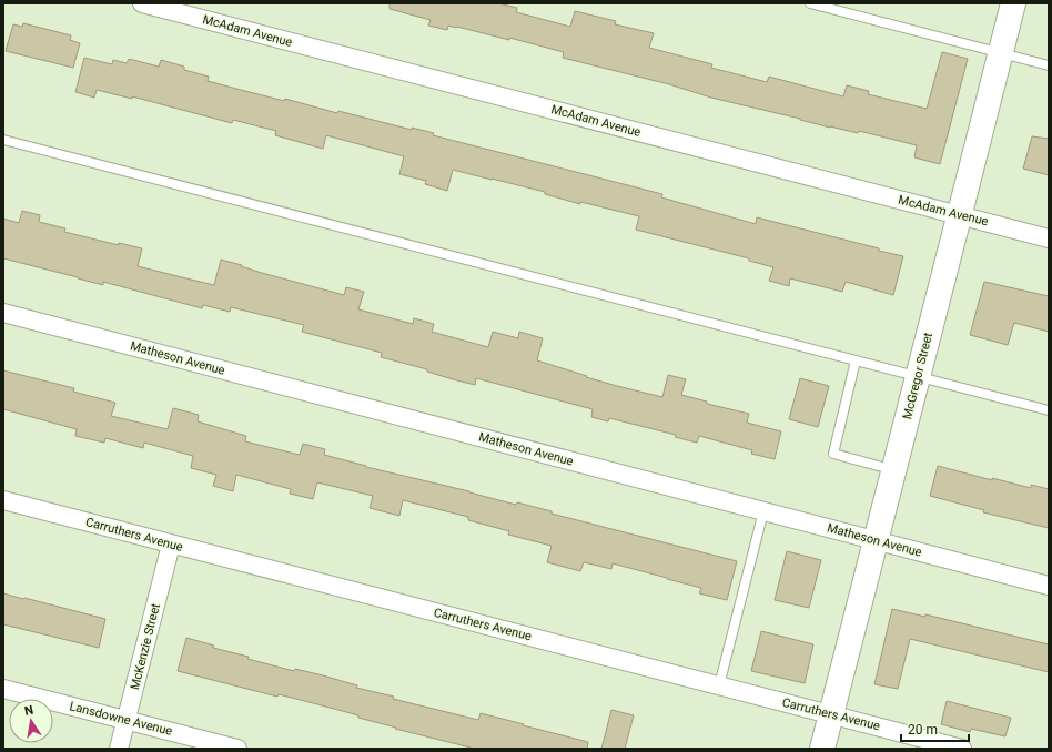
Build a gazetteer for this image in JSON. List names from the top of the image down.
{
  "streets": {
    "main road": ["McGregor Street"],
    "street": [
      "McAdam Avenue",
      "Matheson Avenue",
      "Carruthers Avenue",
      "McKenzie Street",
      "Lansdowne Avenue"
    ]
  },
  "crossings": [
    ["McAdam Avenue", "McGregor Street"],
    ["Matheson Avenue", "McGregor Street"],
    ["McGregor Street", "Carruthers Avenue"],
    ["Carruthers Avenue", "McKenzie Street"],
    ["McKenzie Street", "Lansdowne Avenue"]
  ],
  "scale_bar": "20 m",
  "north": "top"
}
